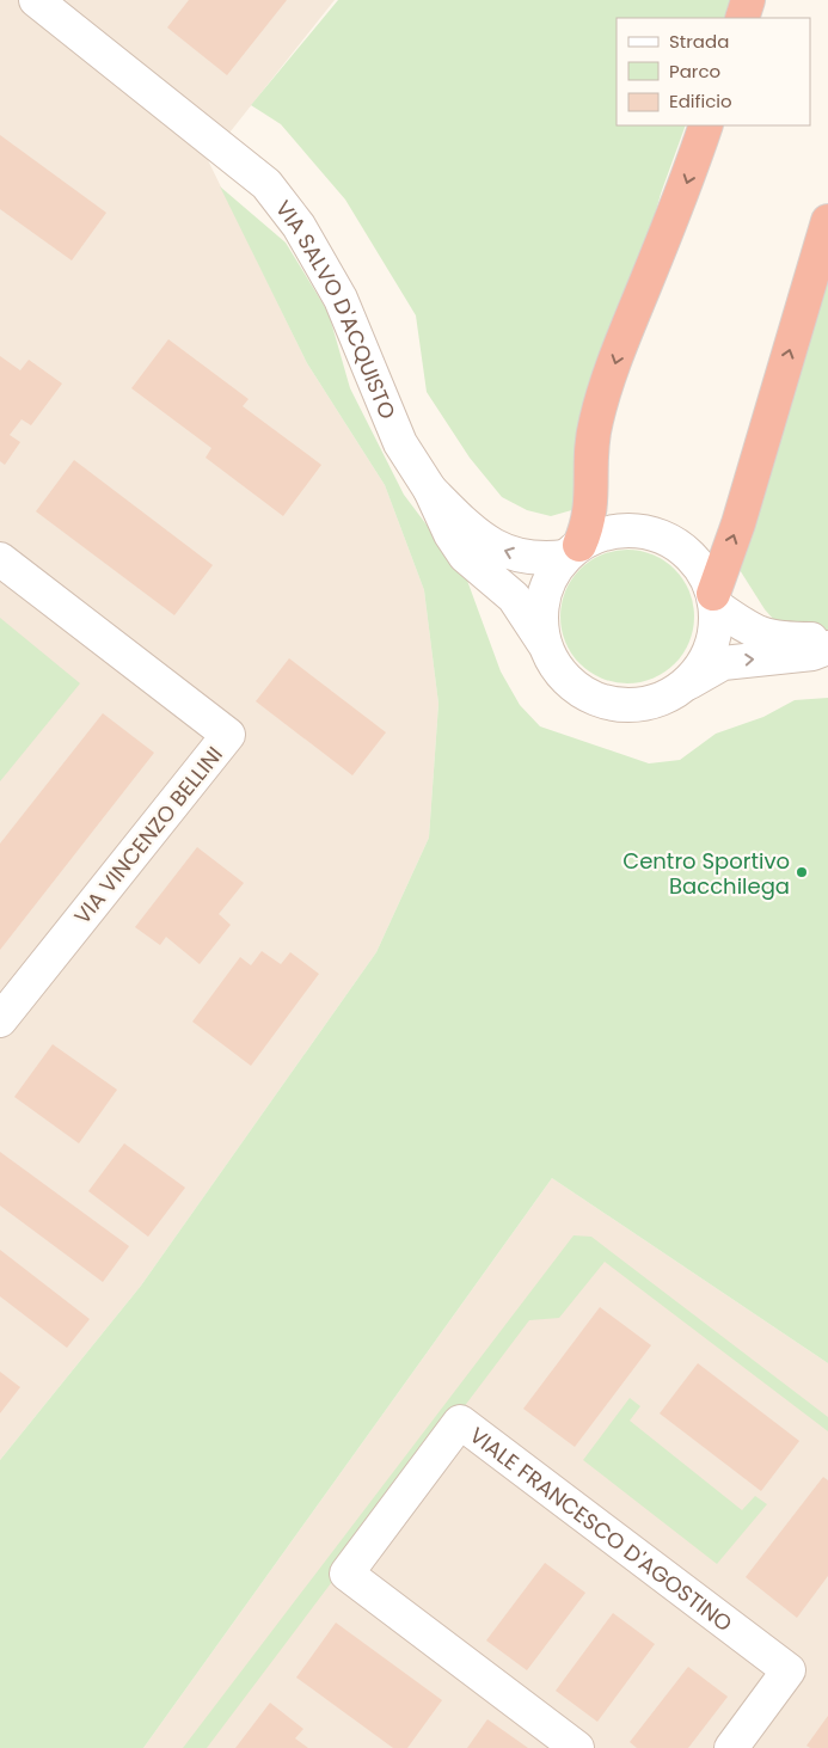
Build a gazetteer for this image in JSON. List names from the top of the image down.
{
  "streets": {
    "street": ["VIA SALVO D'ACQUISTO", "VIA VINCENZO BELLINI", "VIALE FRANCESCO D'AGOSTINO"]
  },
  "places": ["Centro Sportivo Bacchilega"],
  "legend": ["Strada", "Parco", "Edificio"]
}
